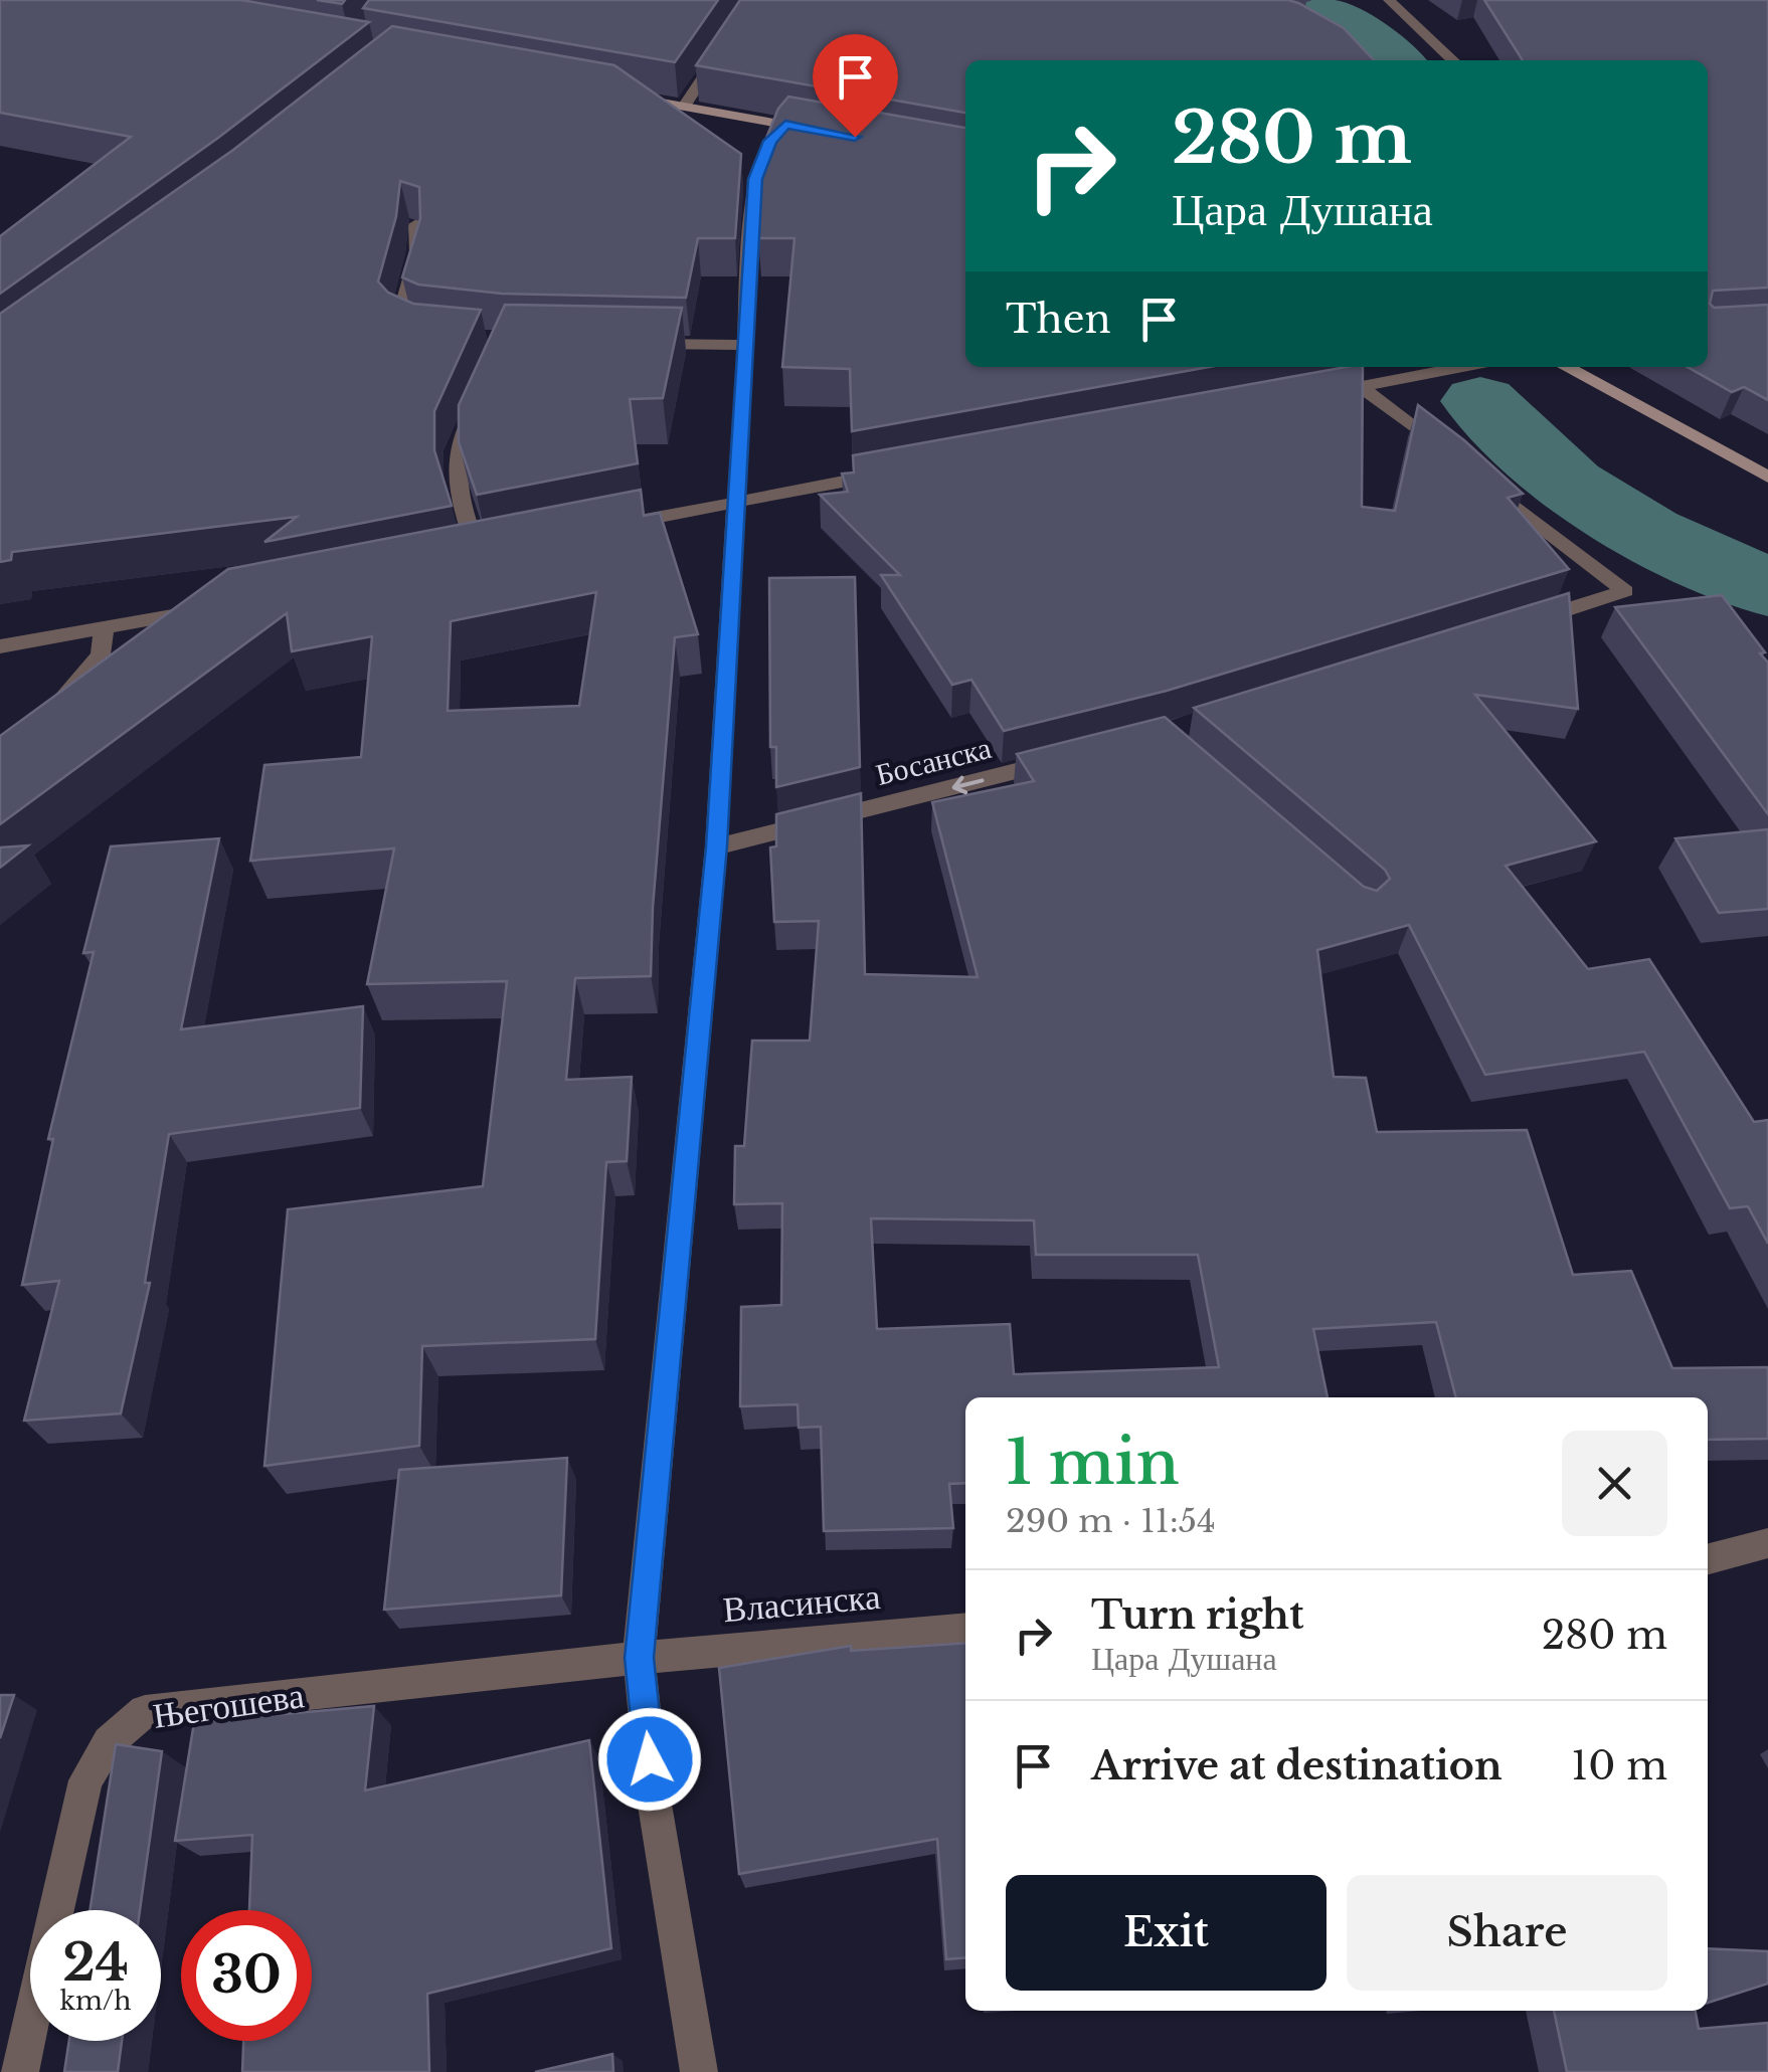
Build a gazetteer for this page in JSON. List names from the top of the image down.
{
  "streets": {
    "street": ["Босанска", "Власинска", "Његошева"]
  },
  "crossings": [
    ["Власинска", "Његошева"]
  ],
  "one_way": ["Босанска"],
  "page": {
    "turn": ["280 m", "Цара Душана"],
    "then": "Then",
    "heading": ["1 min", "290 m · 11:54"],
    "list": [
      {
        "name": "Turn right",
        "note": "Цара Душана",
        "value": "280 m"
      },
      {
        "name": "Arrive at destination",
        "value": "10 m"
      }
    ],
    "buttons": ["Exit", "Share"],
    "speed": "24 km/h",
    "limit": "30"
  }
}
